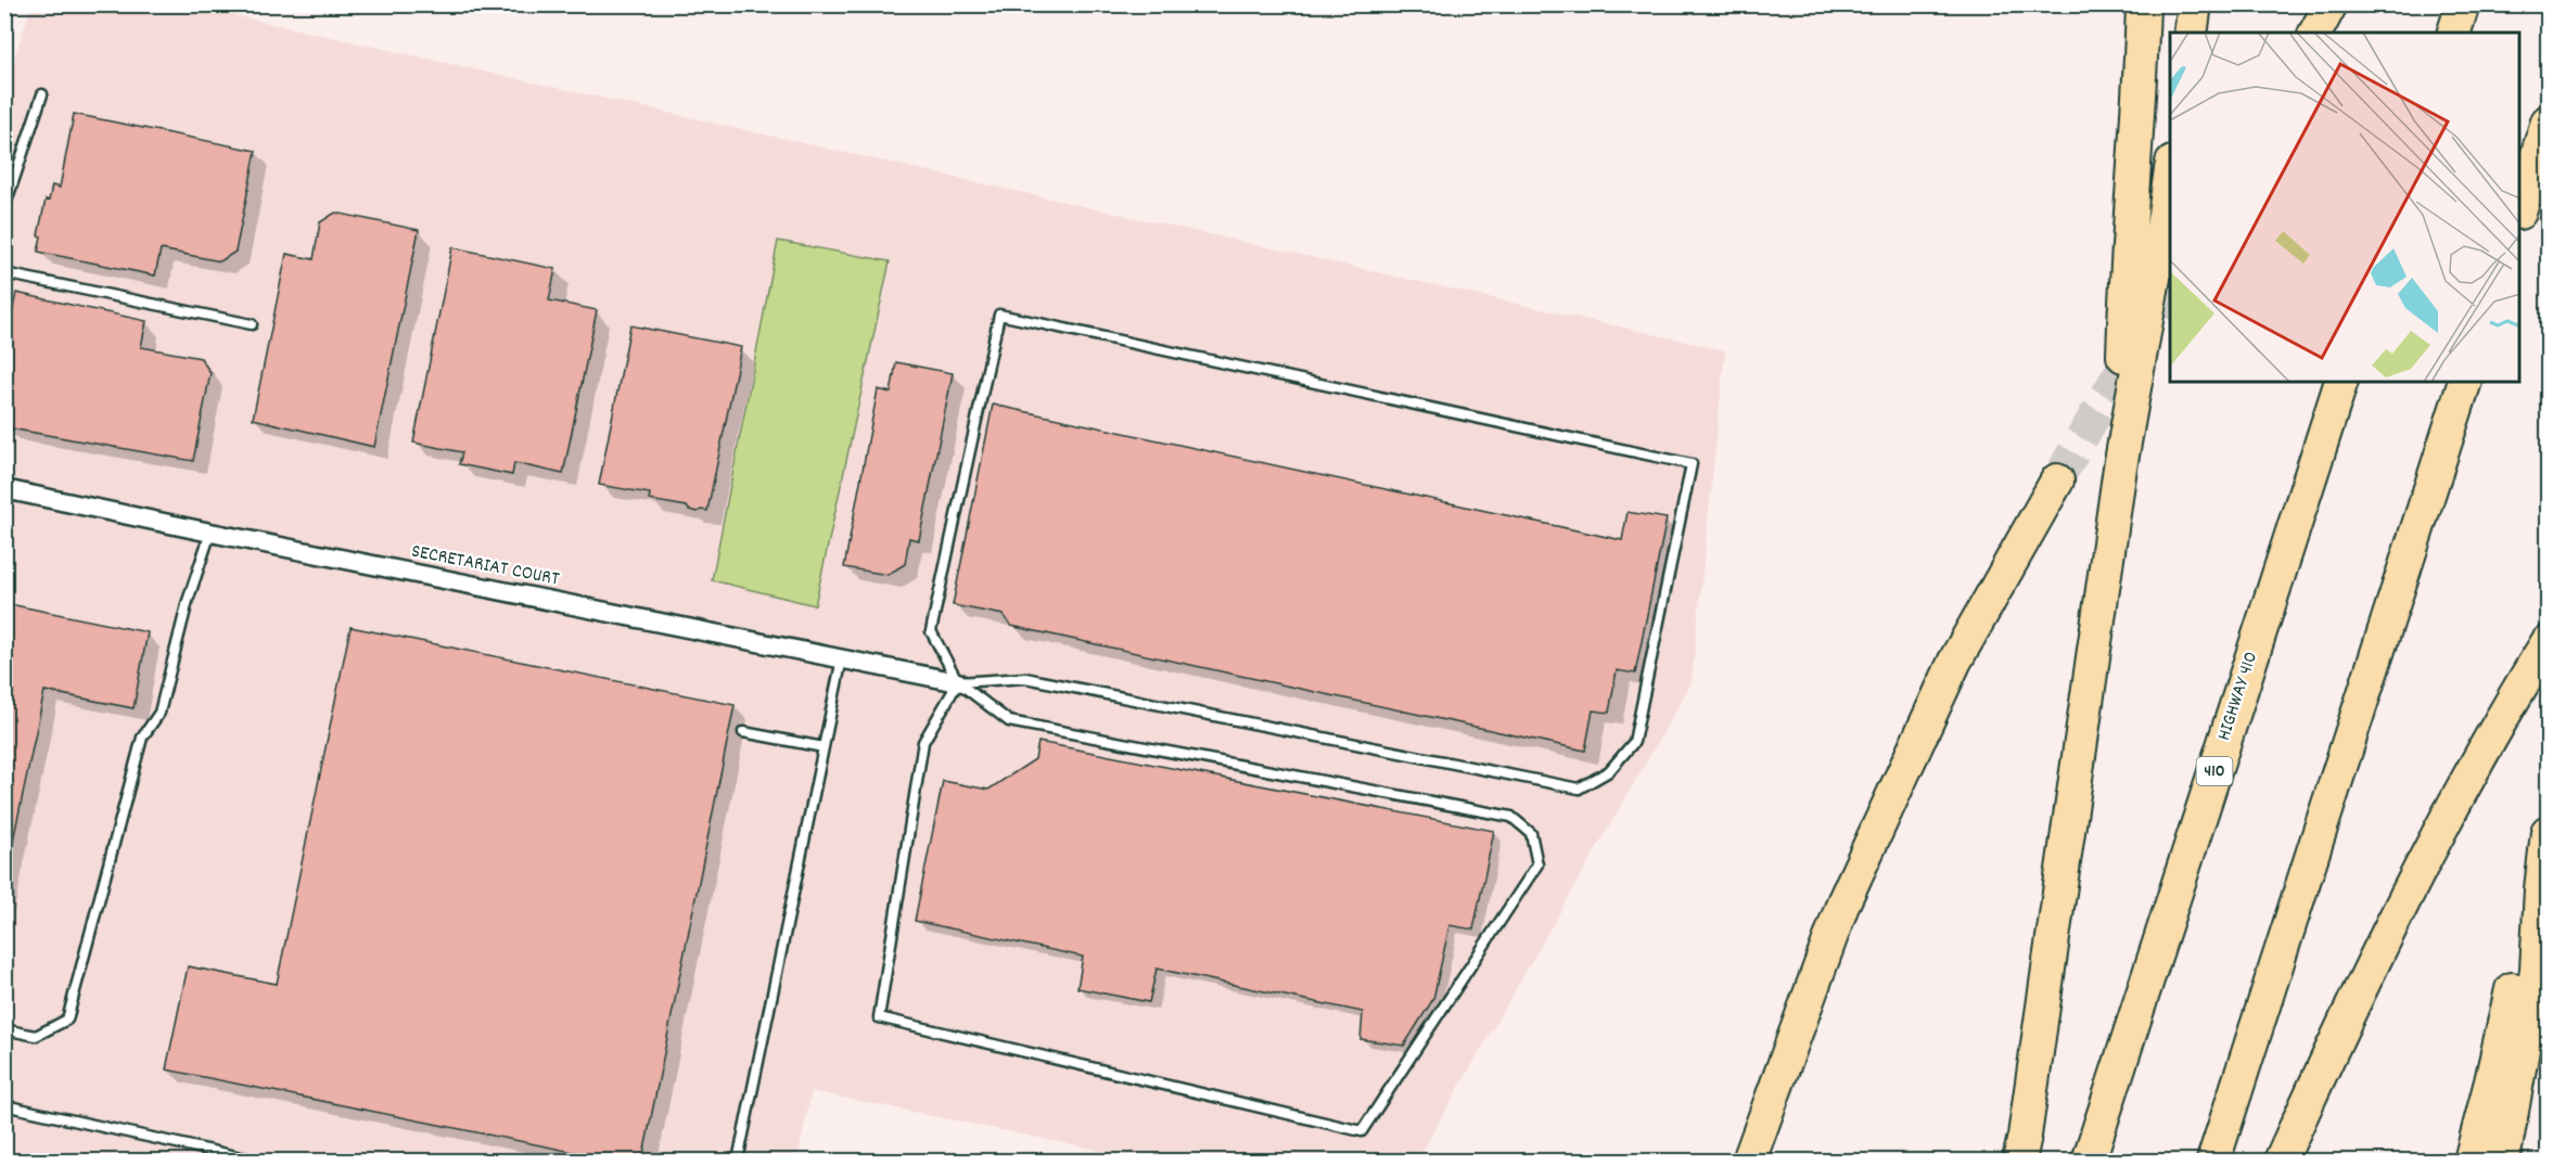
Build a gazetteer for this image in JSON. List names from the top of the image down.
{
  "streets": {
    "highway": ["HIGHWAY 410", "410"],
    "street": ["SECRETARIAT COURT"]
  }
}
